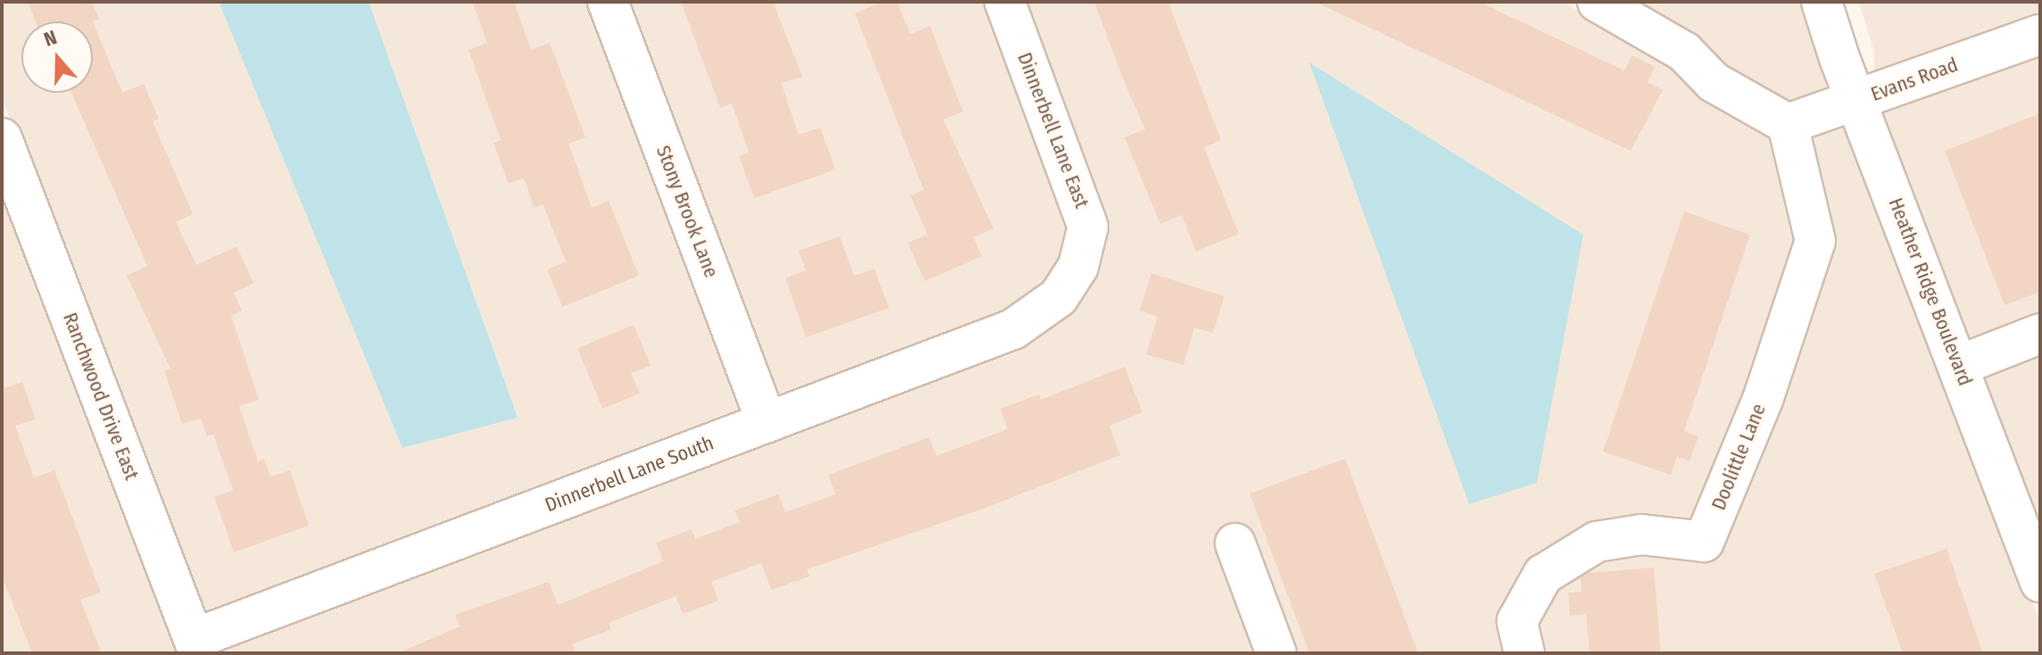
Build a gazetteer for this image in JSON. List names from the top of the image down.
{
  "streets": {
    "street": [
      "Evans Road",
      "Dinnerbell Lane East",
      "Stony Brook Lane",
      "Heather Ridge Boulevard",
      "Ranchwood Drive East",
      "Doolittle Lane",
      "Dinnerbell Lane South"
    ]
  },
  "crossings": [
    ["Evans Road", "Heather Ridge Boulevard"],
    ["Evans Road", "Doolittle Lane"],
    ["Dinnerbell Lane East", "Dinnerbell Lane South"],
    ["Stony Brook Lane", "Dinnerbell Lane South"],
    ["Ranchwood Drive East", "Dinnerbell Lane South"]
  ],
  "north": "top"
}
